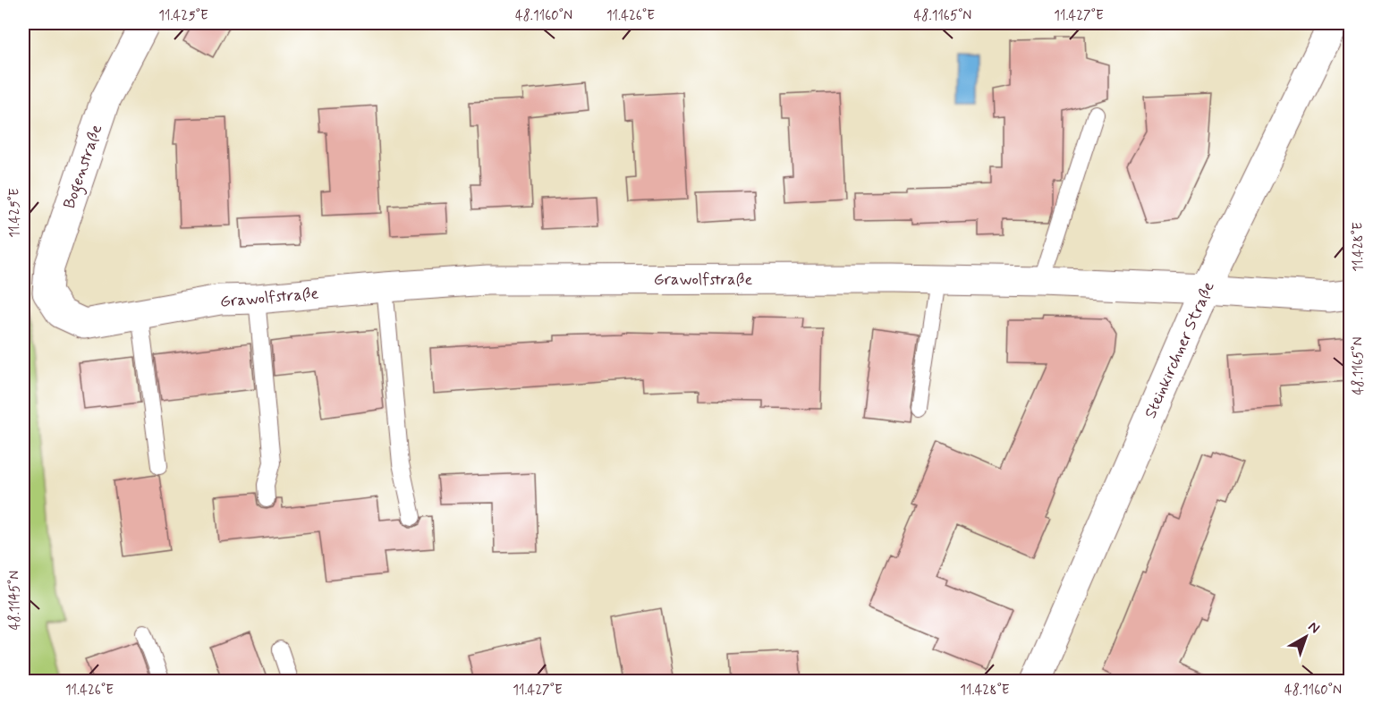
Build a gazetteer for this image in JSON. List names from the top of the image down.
{
  "streets": {
    "street": ["Bogenstraße", "Grawolfstraße", "Steinkirchner Straße"]
  },
  "crossings": [
    ["Bogenstraße", "Grawolfstraße"],
    ["Grawolfstraße", "Steinkirchner Straße"]
  ],
  "north": "top right",
  "coordinates": [
    "11.425°E",
    "48.1160°N",
    "11.426°E",
    "48.1165°N",
    "11.427°E",
    "11.428°E",
    "48.1145°N"
  ]
}
